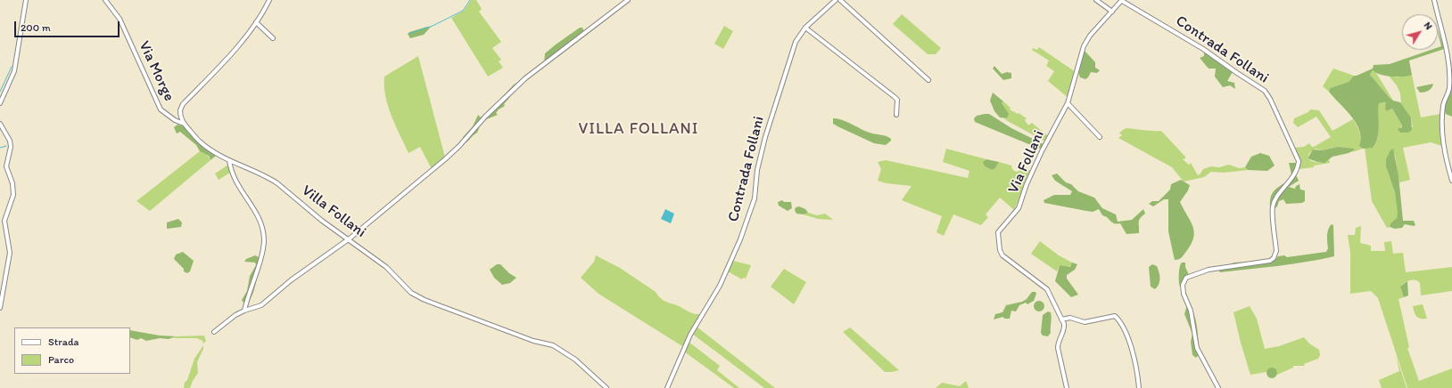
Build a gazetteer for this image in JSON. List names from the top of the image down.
{
  "streets": {
    "street": [
      "Contrada Follani",
      "Via Morge",
      "Via Follani",
      "Villa Follani"
    ]
  },
  "crossings": [
    ["Contrada Follani", "Via Follani"],
    ["Via Morge", "Villa Follani"]
  ],
  "districts": ["VILLA FOLLANI"],
  "legend": ["Strada", "Parco"],
  "scale_bar": "200 m",
  "north": "top right"
}
